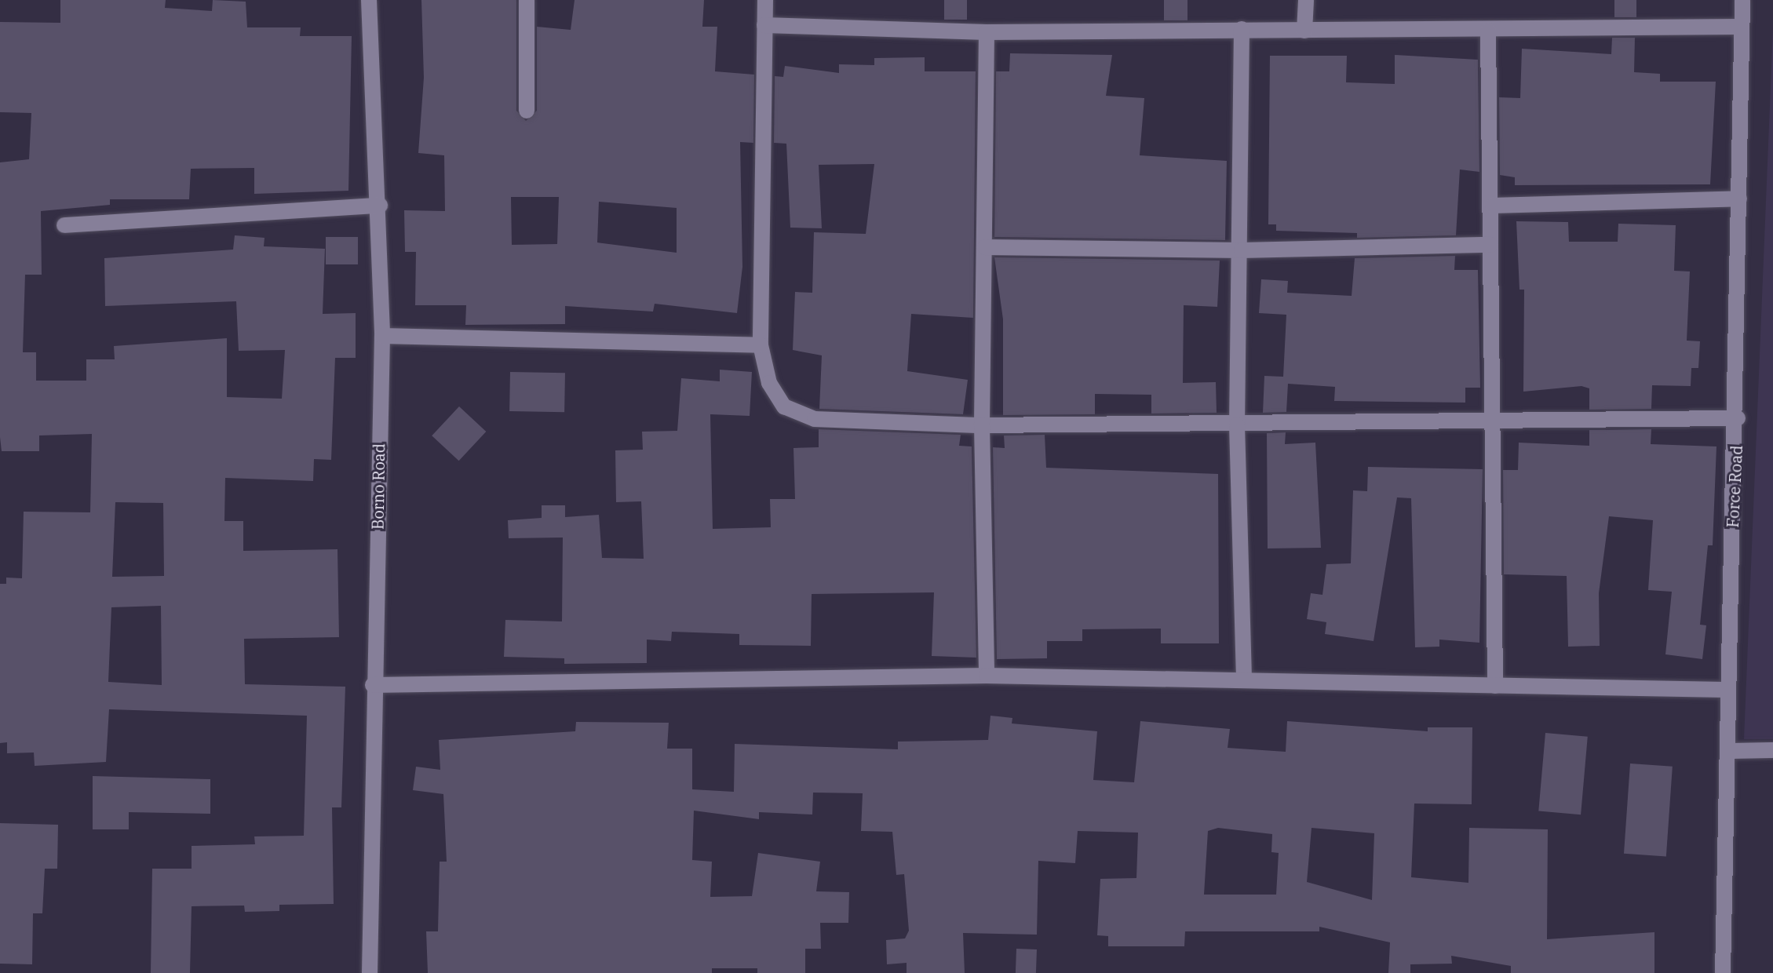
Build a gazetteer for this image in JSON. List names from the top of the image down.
{
  "streets": {
    "street": ["Borno Road", "Force Road"]
  }
}
